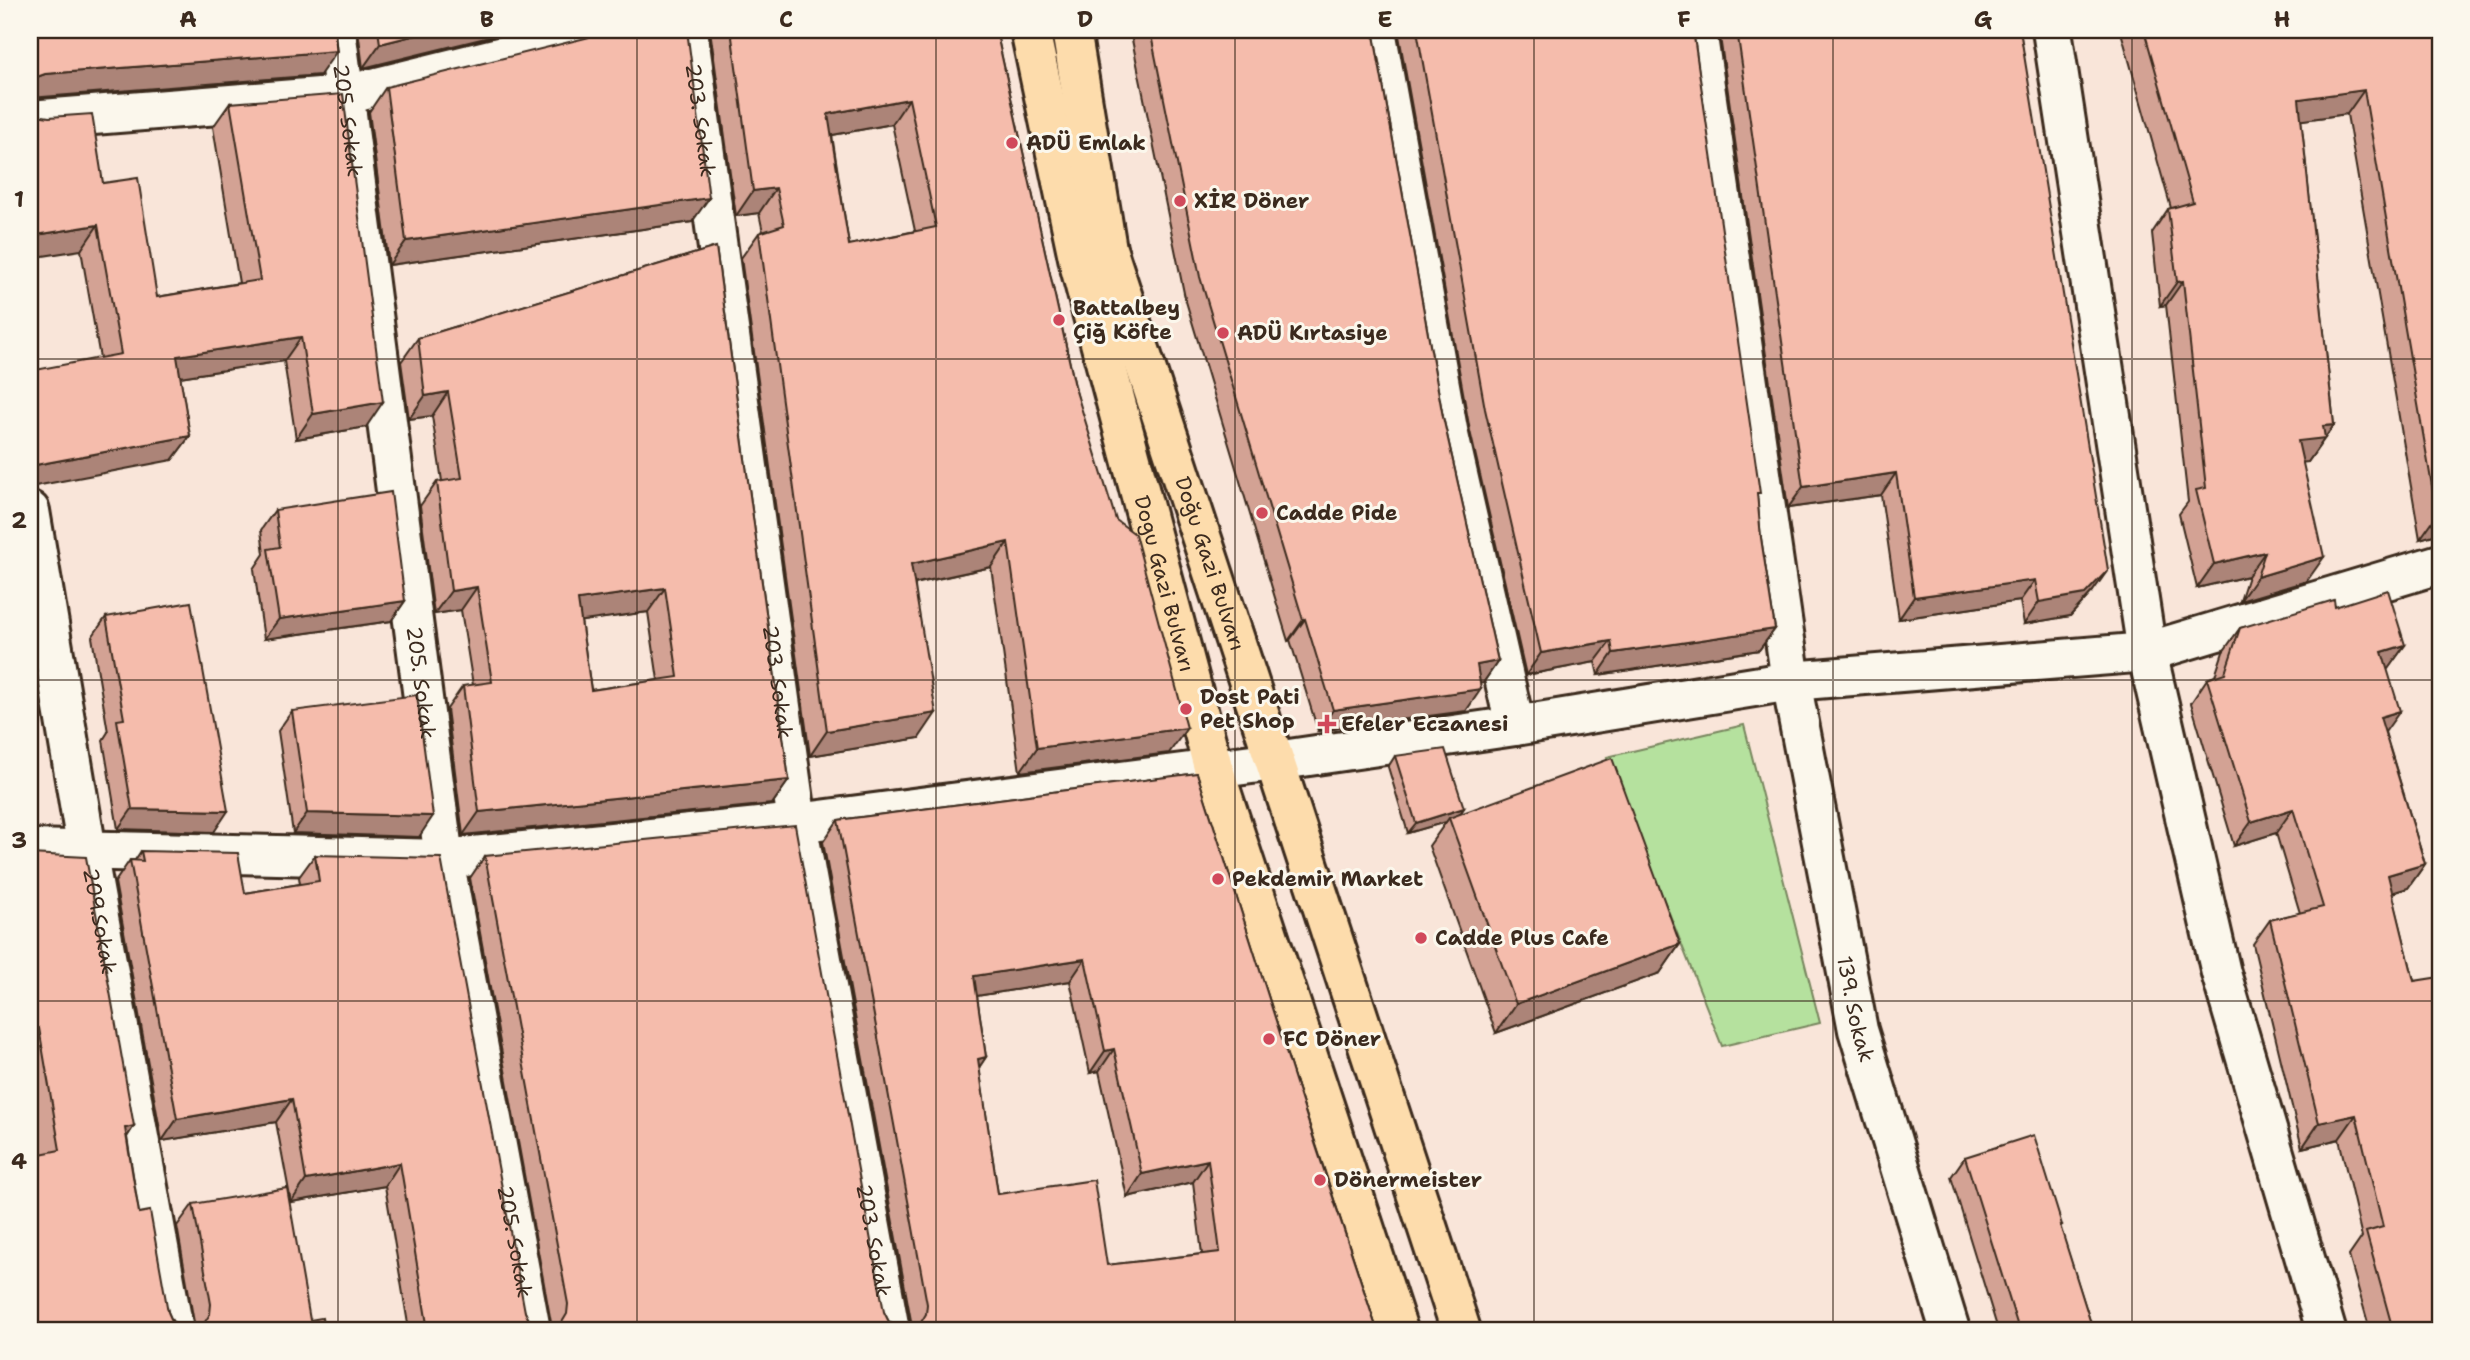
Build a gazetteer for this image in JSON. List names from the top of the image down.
{
  "streets": {
    "main road": ["Doğu Gazi Bulvarı", "Dogu Gazi Bulvarı"],
    "street": [
      "205. Sokak",
      "203. Sokak",
      "209.Sokak",
      "139. Sokak"
    ]
  },
  "places": {
    "other": [
      "ADÜ Emlak",
      "XİR Döner",
      "Battalbey Çiğ Köfte",
      "ADÜ Kırtasiye",
      "Cadde Pide",
      "Dost Pati Pet Shop",
      "Pekdemir Market",
      "Cadde Plus Cafe",
      "FC Döner",
      "Dönermeister"
    ],
    "health": ["Efeler Eczanesi"]
  },
  "grid": {
    "columns": [
      "A",
      "B",
      "C",
      "D",
      "E",
      "F",
      "G",
      "H"
    ],
    "rows": [
      "1",
      "2",
      "3",
      "4"
    ]
  }
}
